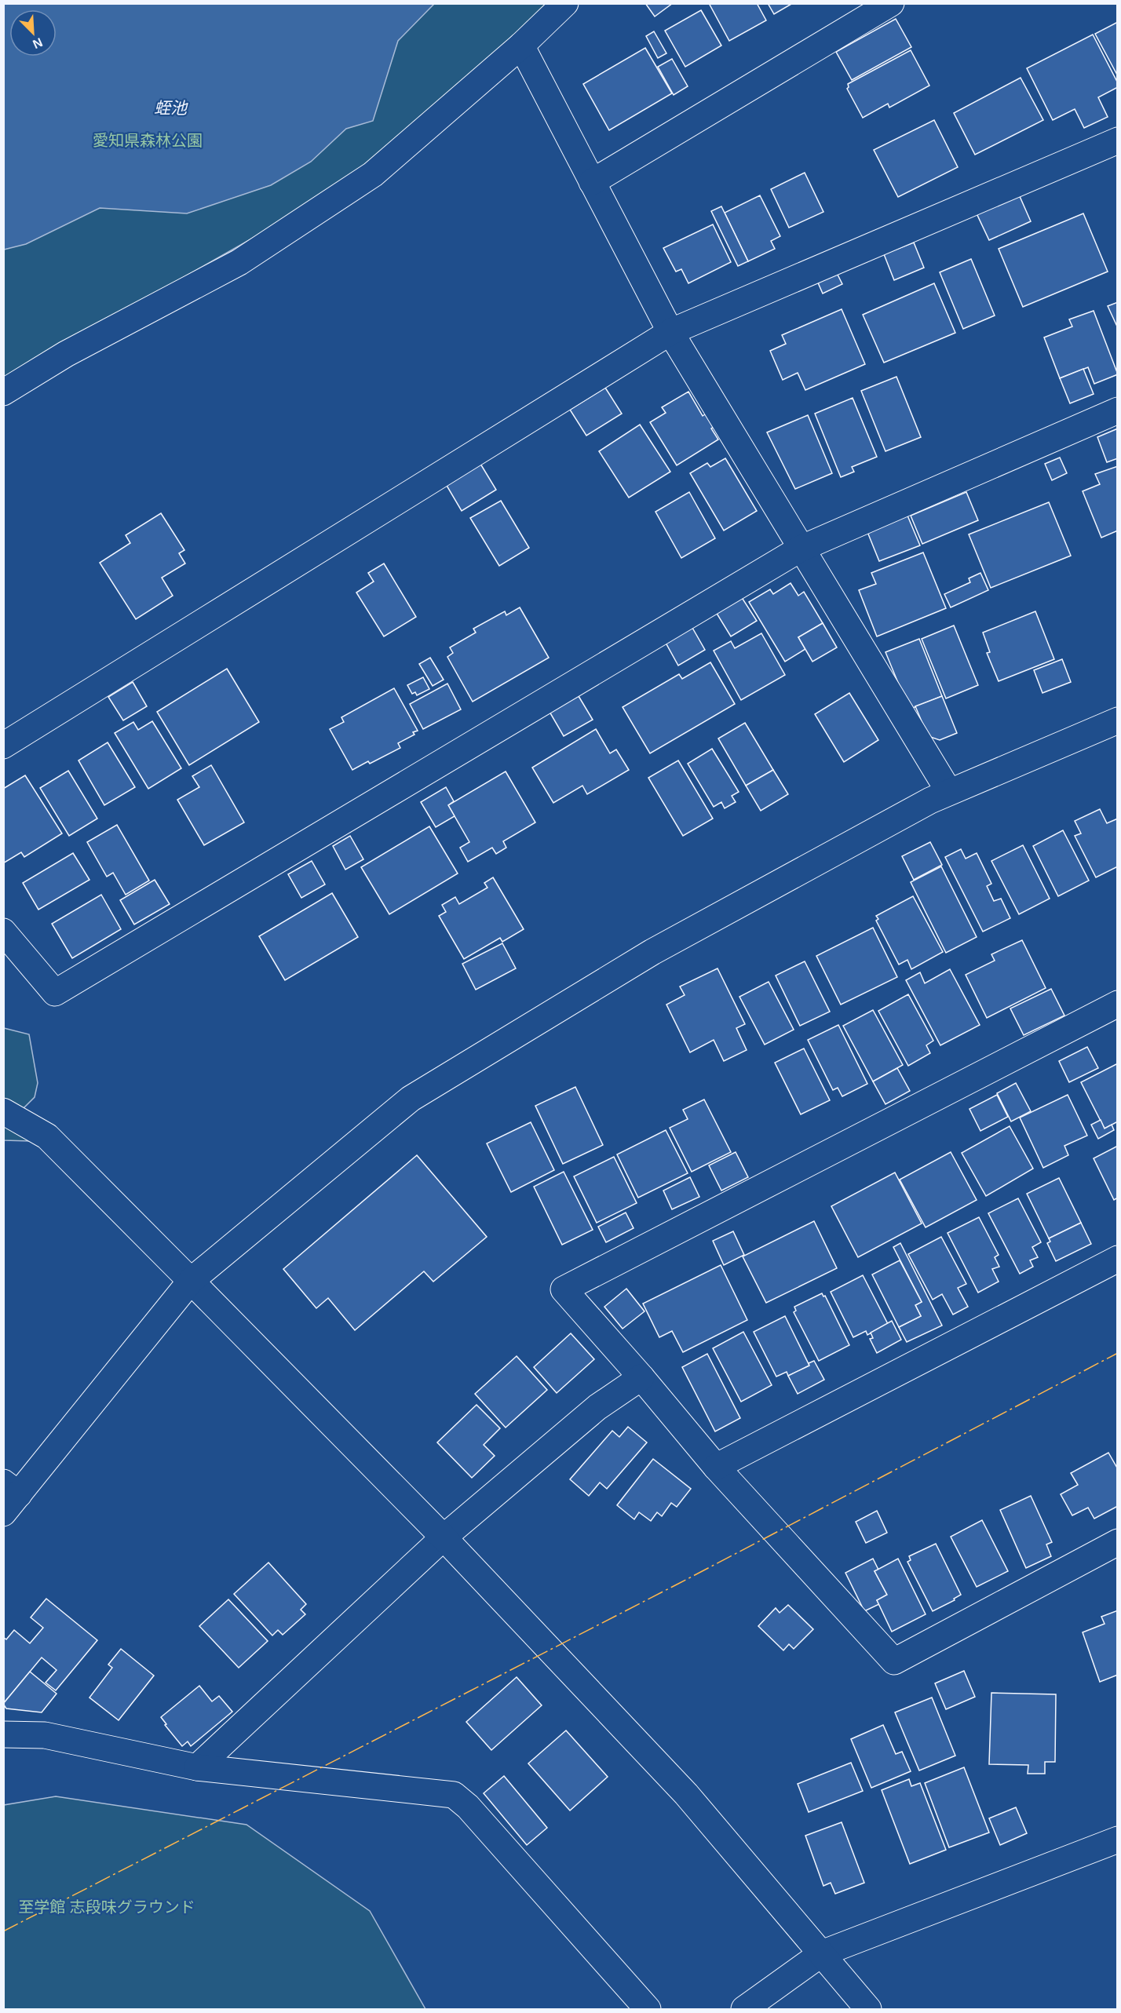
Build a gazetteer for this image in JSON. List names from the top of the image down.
{
  "water": ["蛭池"],
  "parks": ["愛知県森林公園", "至学館 志段味グラウンド"],
  "north": "bottom right"
}
